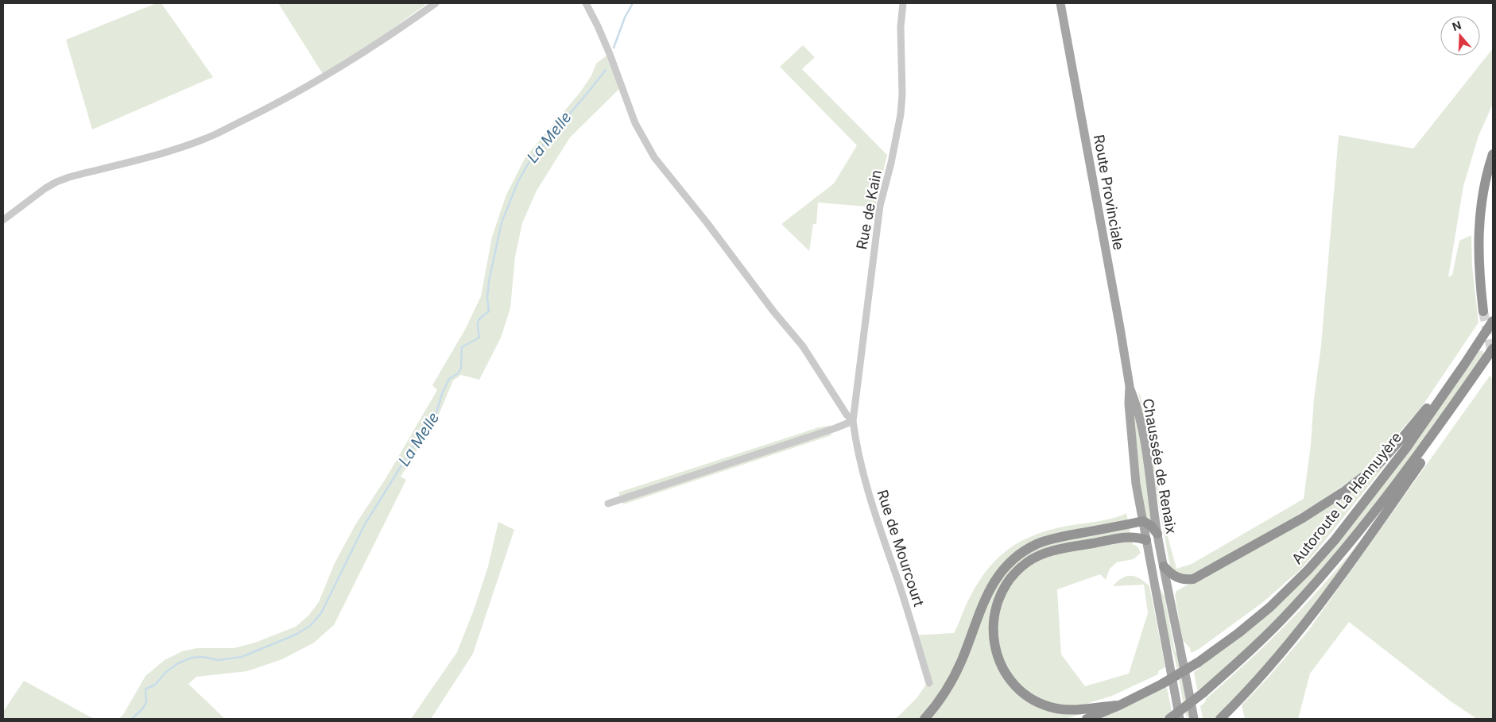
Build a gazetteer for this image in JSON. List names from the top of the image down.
{
  "streets": {
    "highway": ["Autoroute La Hennuyère"],
    "main road": ["Route Provinciale", "Chaussée de Renaix"],
    "street": ["Rue de Kain", "Rue de Mourcourt"]
  },
  "crossings": [
    ["Route Provinciale", "Chaussée de Renaix"],
    ["Rue de Kain", "Rue de Mourcourt"],
    ["Chaussée de Renaix", "Autoroute La Hennuyère"]
  ],
  "water": ["La Melle"],
  "north": "top"
}
